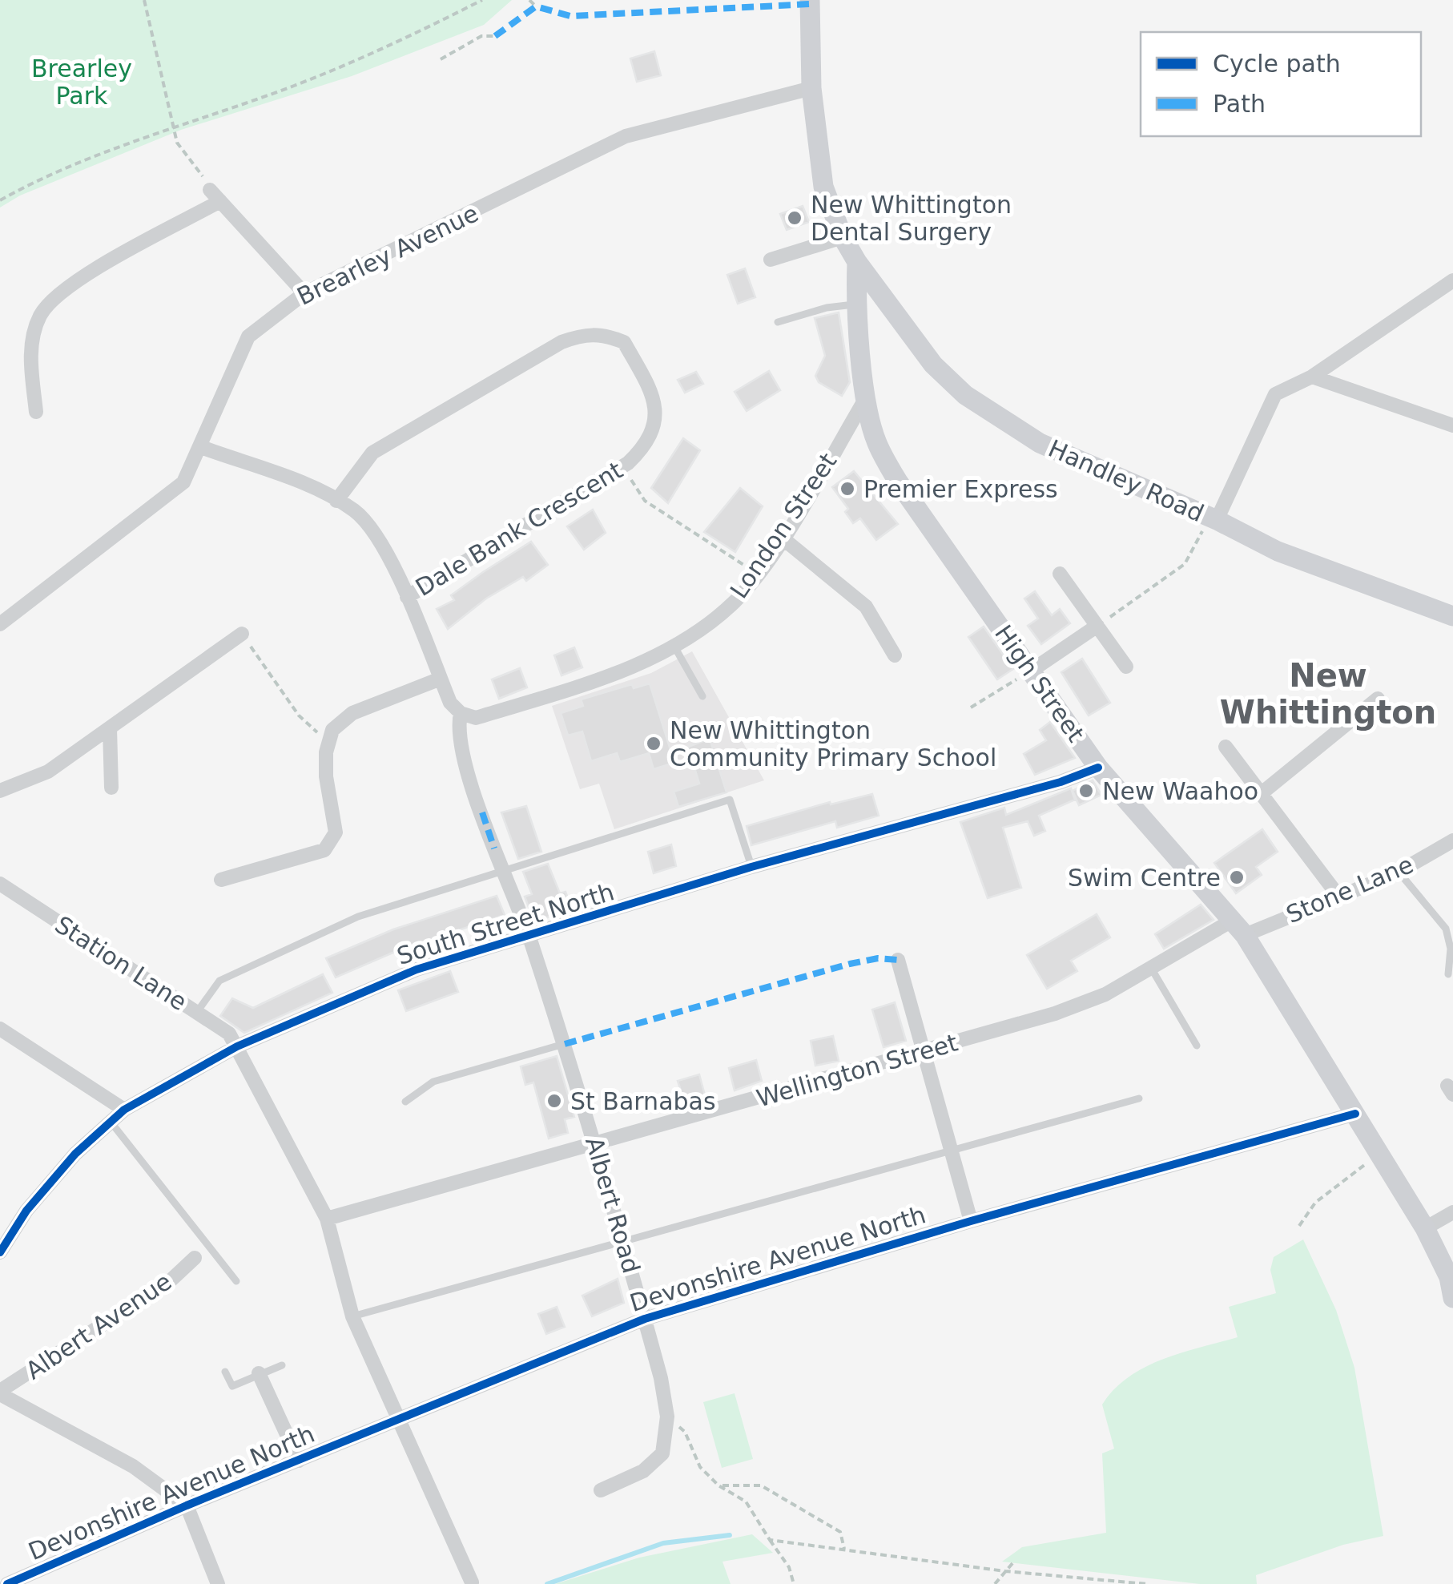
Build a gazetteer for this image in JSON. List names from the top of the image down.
{
  "streets": {
    "street": [
      "Brearley Avenue",
      "Handley Road",
      "London Street",
      "Dale Bank Crescent",
      "High Street",
      "Stone Lane",
      "South Street North",
      "Station Lane",
      "Wellington Street",
      "Albert Road",
      "Devonshire Avenue North",
      "Albert Avenue"
    ]
  },
  "crossings": [
    ["Handley Road", "High Street"],
    ["London Street", "High Street"],
    ["London Street", "Albert Road"],
    ["High Street", "Stone Lane"],
    ["High Street", "South Street North"],
    ["High Street", "Wellington Street"],
    ["High Street", "Devonshire Avenue North"],
    ["Stone Lane", "Wellington Street"],
    ["South Street North", "Station Lane"],
    ["South Street North", "Albert Road"],
    ["Wellington Street", "Albert Road"],
    ["Albert Road", "Devonshire Avenue North"]
  ],
  "districts": ["New Whittington"],
  "parks": ["Brearley Park"],
  "places": [
    "New Whittington Dental Surgery",
    "Premier Express",
    "New Whittington Community Primary School",
    "New Waahoo",
    "Swim Centre",
    "St Barnabas"
  ],
  "legend": ["Cycle path", "Path"]
}
